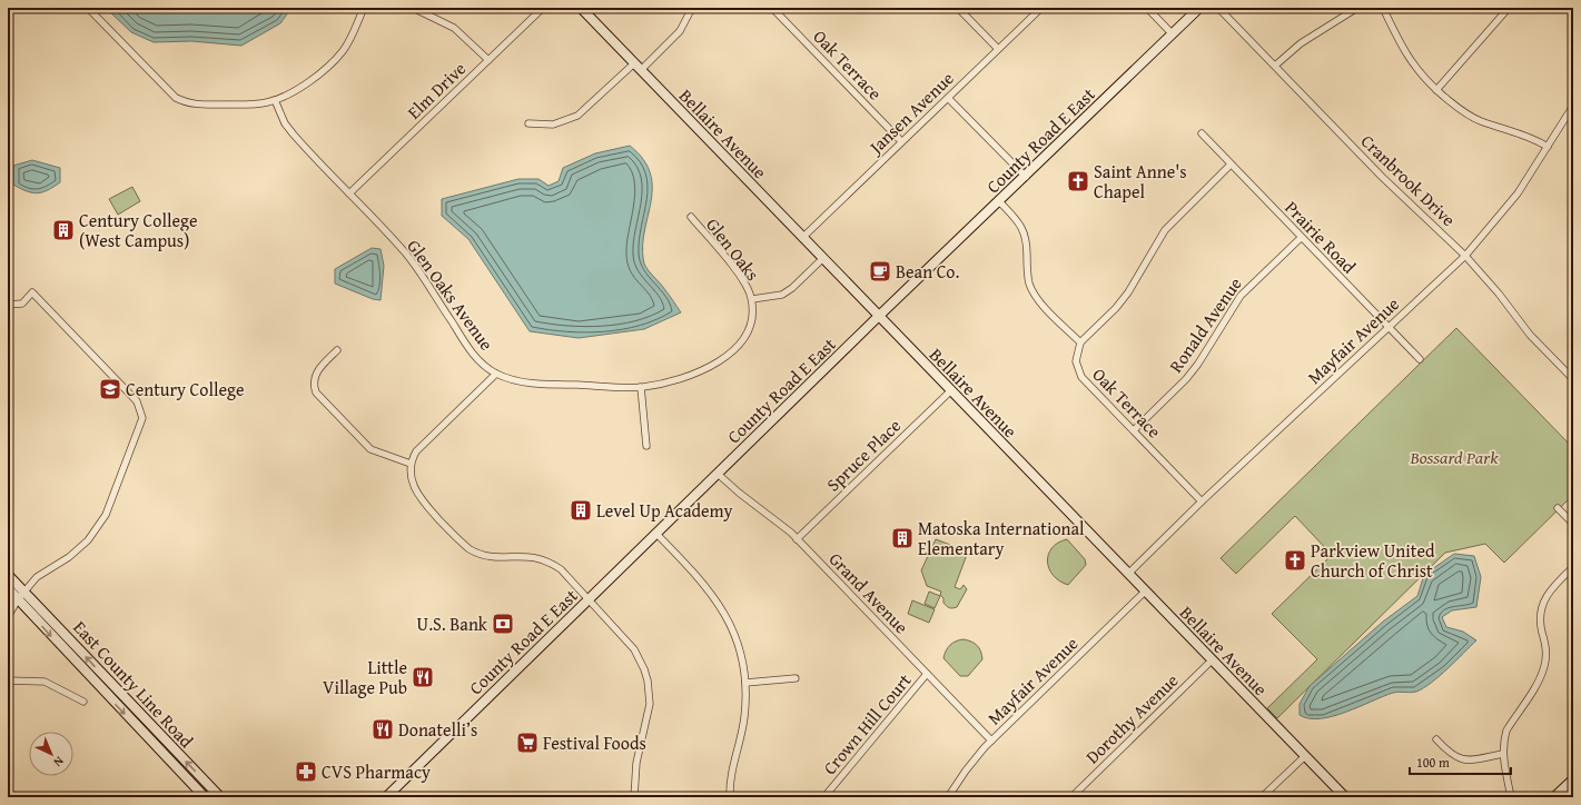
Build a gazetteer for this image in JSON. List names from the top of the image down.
{
  "streets": {
    "main road": ["Bellaire Avenue", "County Road E East", "East County Line Road"],
    "street": [
      "Oak Terrace",
      "Elm Drive",
      "Jansen Avenue",
      "Cranbrook Drive",
      "Prairie Road",
      "Glen Oaks",
      "Glen Oaks Avenue",
      "Ronald Avenue",
      "Mayfair Avenue",
      "Spruce Place",
      "Grand Avenue",
      "Dorothy Avenue",
      "Crown Hill Court"
    ]
  },
  "crossings": [
    ["Oak Terrace", "Jansen Avenue"],
    ["Oak Terrace", "Ronald Avenue"],
    ["Oak Terrace", "Mayfair Avenue"],
    ["Elm Drive", "Glen Oaks Avenue"],
    ["Jansen Avenue", "Bellaire Avenue"],
    ["Bellaire Avenue", "County Road E East"],
    ["Bellaire Avenue", "Mayfair Avenue"],
    ["Bellaire Avenue", "Spruce Place"],
    ["Bellaire Avenue", "Dorothy Avenue"],
    ["County Road E East", "Grand Avenue"],
    ["Cranbrook Drive", "Mayfair Avenue"],
    ["Prairie Road", "Ronald Avenue"],
    ["Prairie Road", "Mayfair Avenue"],
    ["Glen Oaks", "Glen Oaks Avenue"],
    ["Mayfair Avenue", "Grand Avenue"],
    ["Spruce Place", "Grand Avenue"],
    ["Grand Avenue", "Crown Hill Court"]
  ],
  "parks": ["Bossard Park"],
  "places": {
    "church": ["Saint Anne's Chapel", "Parkview United Church of Christ"],
    "building": ["Century College (West Campus)", "Level Up Academy", "Matoska International Elementary"],
    "cafe": ["Bean Co."],
    "school or university": ["Century College"],
    "bank": ["U.S. Bank"],
    "restaurant": ["Little Village Pub", "Donatelli’s"],
    "supermarket": ["Festival Foods"],
    "pharmacy": ["CVS Pharmacy"]
  },
  "scale_bar": "100 m",
  "north": "bottom right"
}
